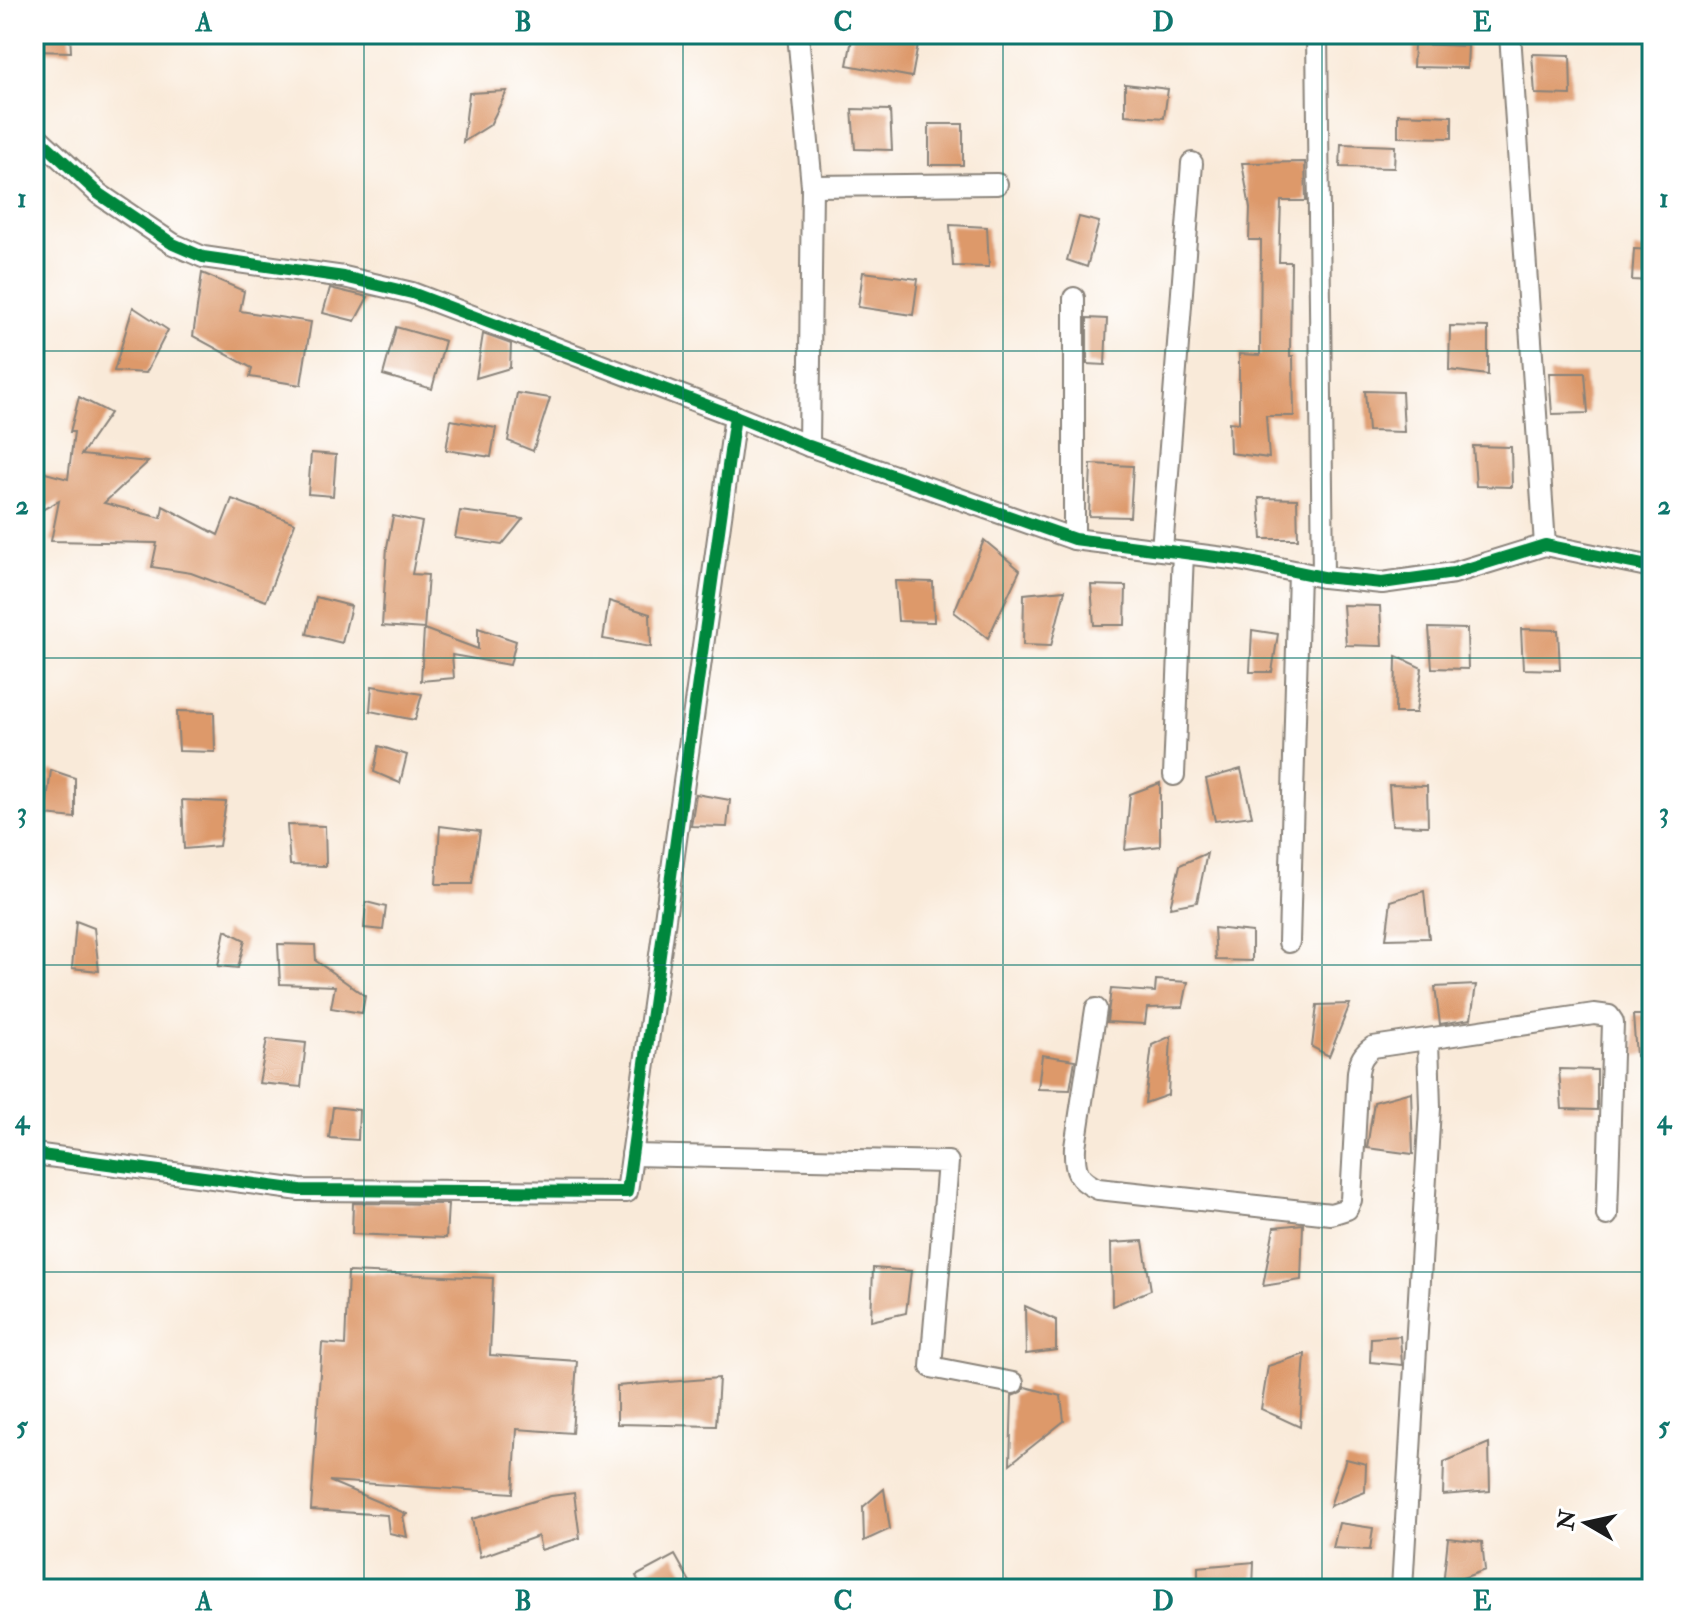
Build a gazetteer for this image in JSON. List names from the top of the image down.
{
  "north": "left",
  "grid": {
    "columns": [
      "A",
      "B",
      "C",
      "D",
      "E"
    ],
    "rows": [
      "1",
      "2",
      "3",
      "4",
      "5"
    ]
  }
}
